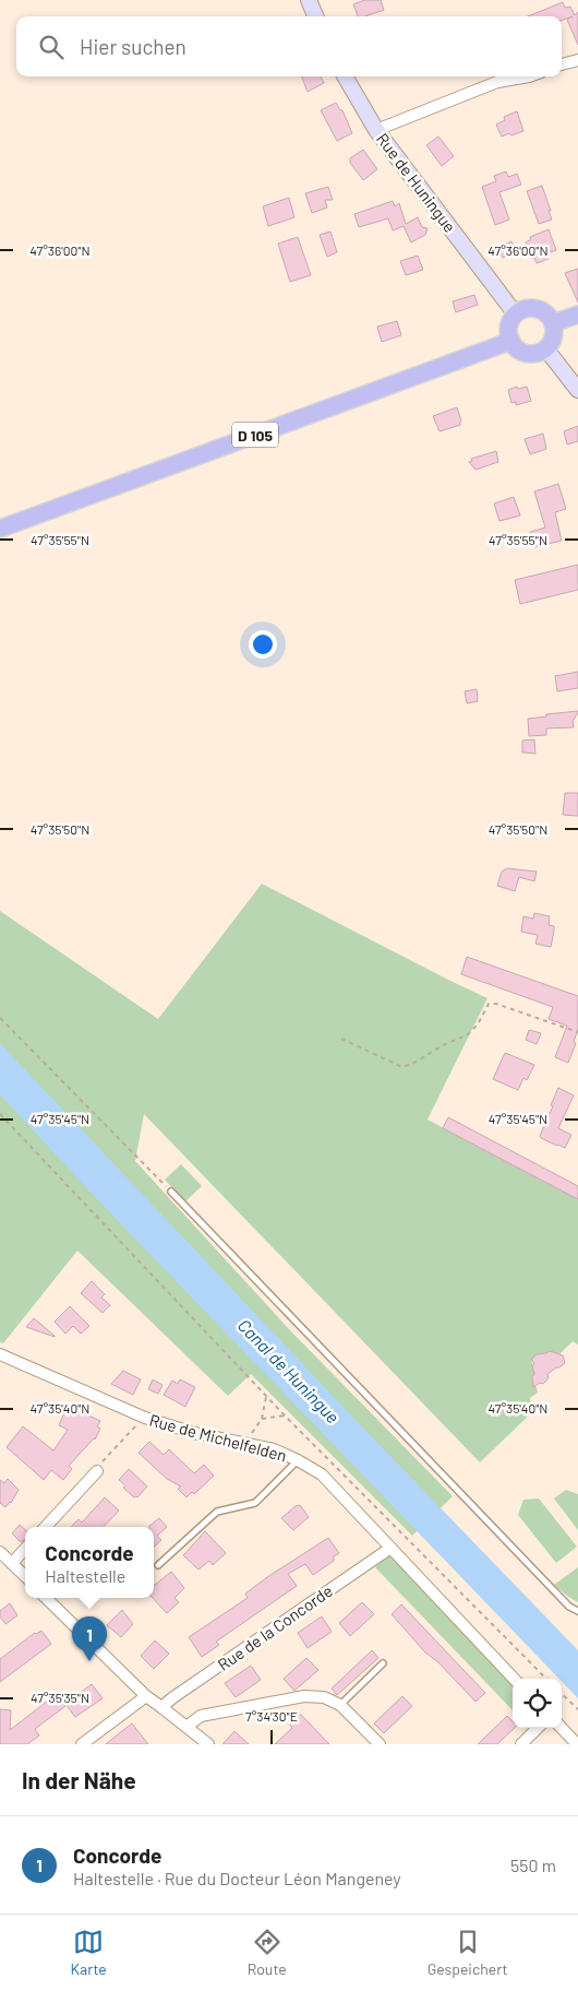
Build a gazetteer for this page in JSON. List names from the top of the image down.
{
  "streets": {
    "main road": ["Rue de Huningue", "D 105"],
    "street": ["Rue de Michelfelden", "Rue de la Concorde"]
  },
  "crossings": [
    ["Rue de Huningue", "D 105"],
    ["Rue de Michelfelden", "Rue de la Concorde"]
  ],
  "water": ["Canal de Huningue"],
  "page": {
    "search": "Hier suchen",
    "popup": ["Concorde", "Haltestelle"],
    "pins": "1",
    "heading": "In der Nähe",
    "list": [
      {
        "mark": "1",
        "name": "Concorde",
        "note": "Haltestelle · Rue du Docteur Léon Mangeney",
        "value": "550 m"
      }
    ],
    "nav": ["Karte", "Route", "Gespeichert"]
  },
  "coordinates": [
    "47°36'00\"N",
    "47°35'55\"N",
    "47°35'50\"N",
    "47°35'45\"N",
    "47°35'40\"N",
    "47°35'35\"N",
    "7°34'30\"E"
  ]
}
